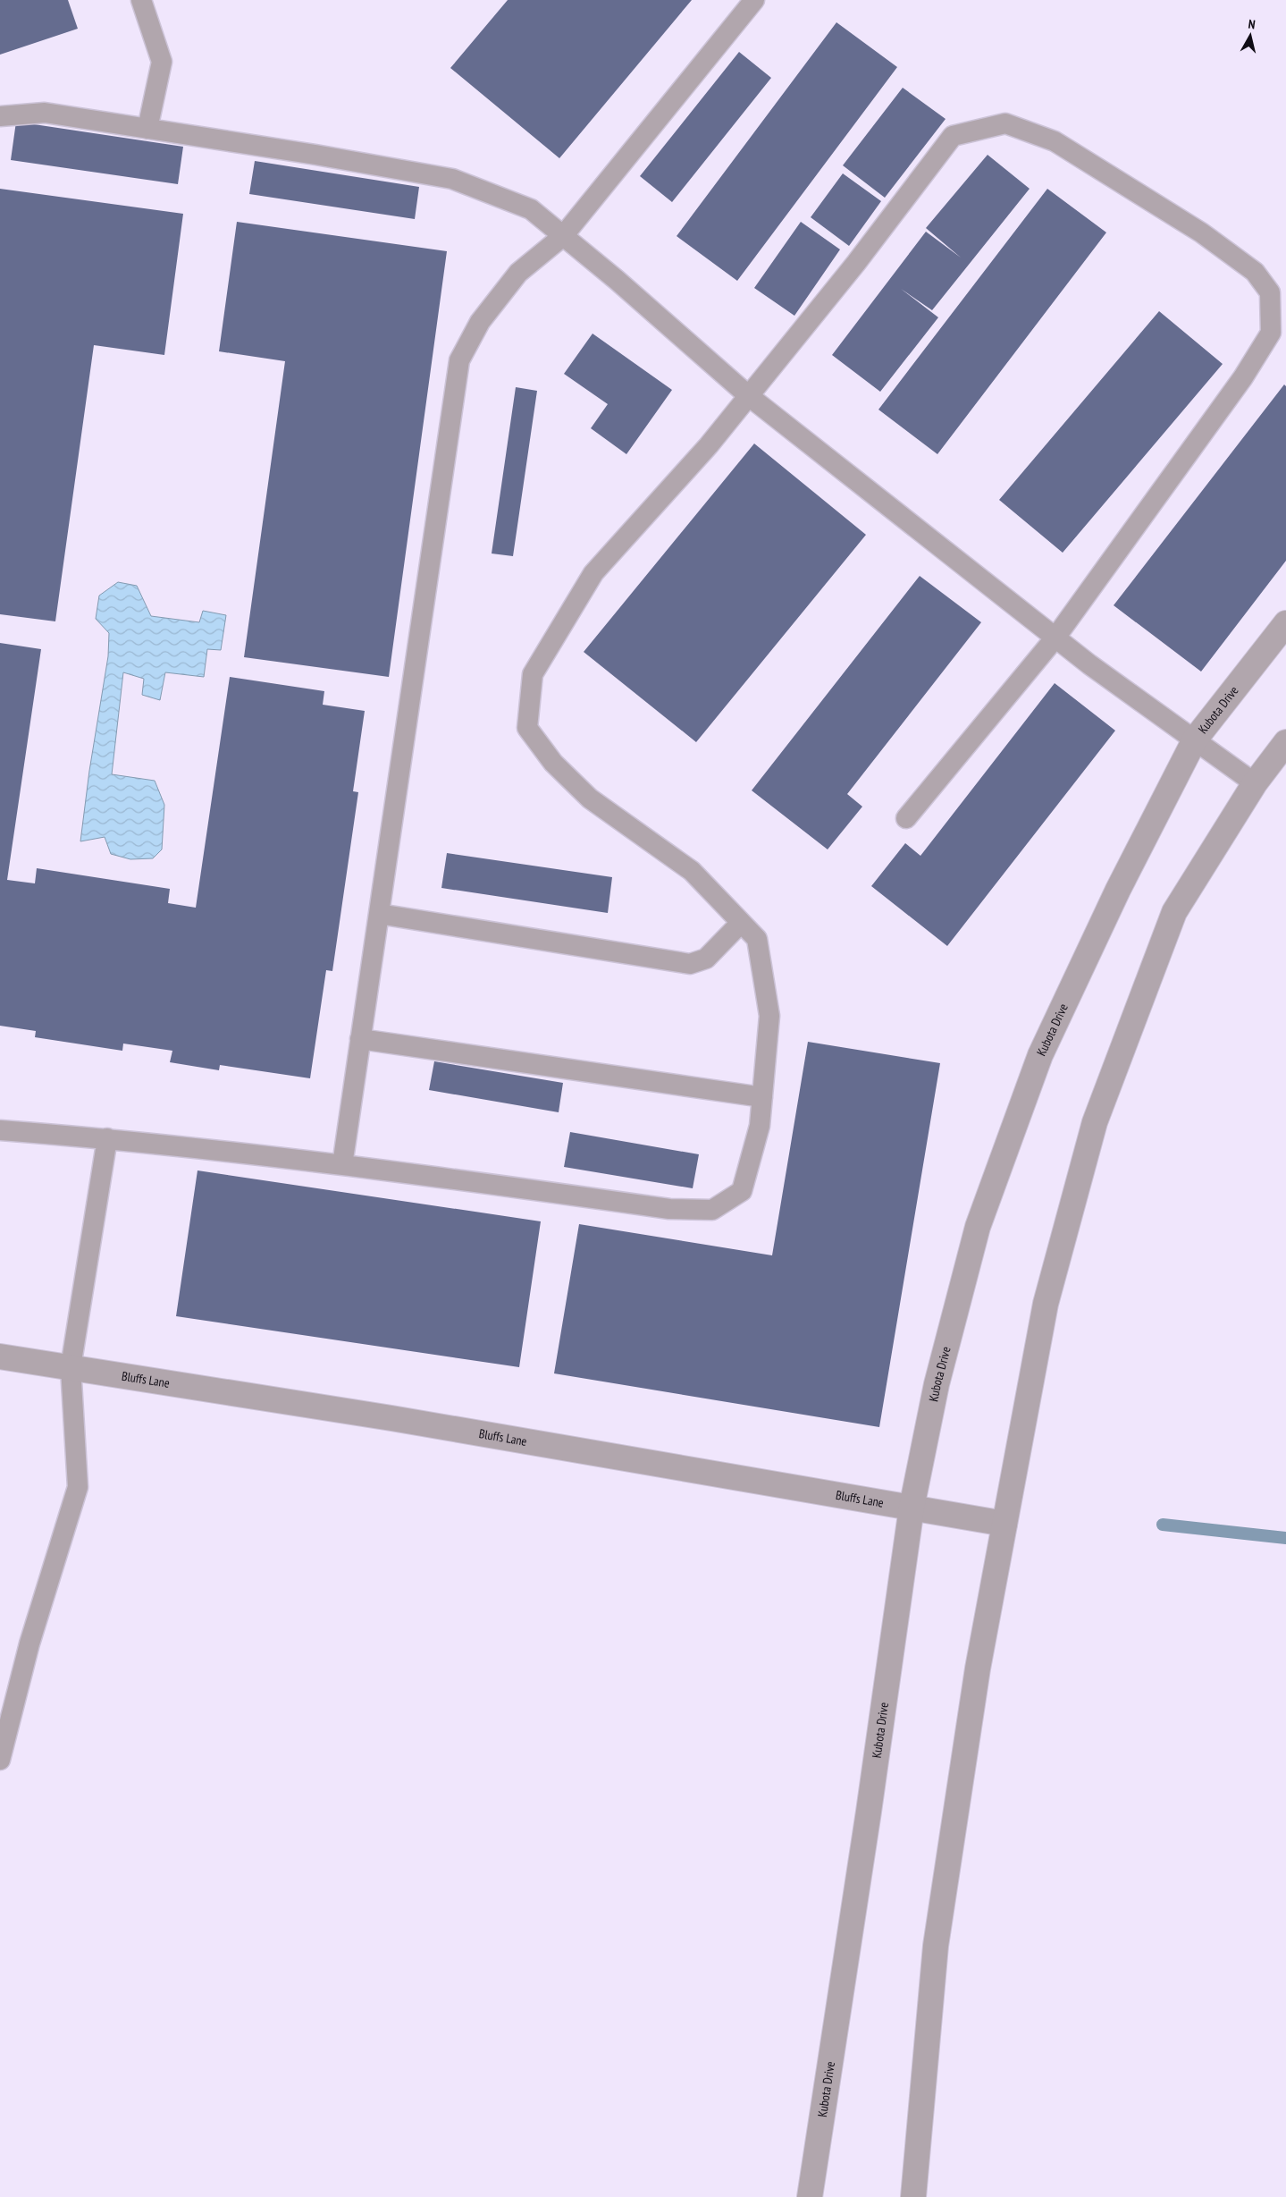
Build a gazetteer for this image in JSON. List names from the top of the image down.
{
  "streets": {
    "street": ["Kubota Drive", "Bluffs Lane"]
  },
  "crossings": [
    ["Kubota Drive", "Bluffs Lane"]
  ],
  "north": "top"
}
